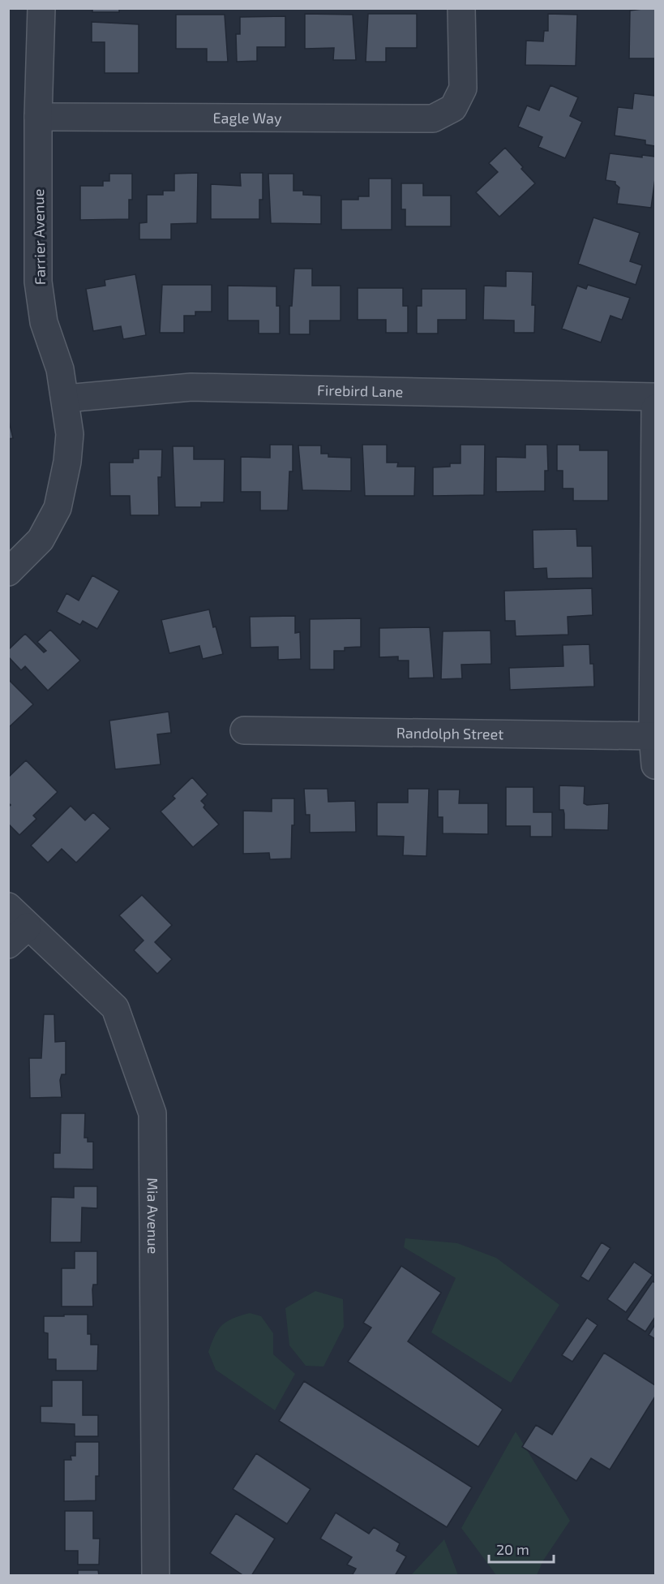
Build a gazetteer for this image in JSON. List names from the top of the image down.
{
  "streets": {
    "street": [
      "Eagle Way",
      "Farrier Avenue",
      "Firebird Lane",
      "Randolph Street",
      "Mia Avenue"
    ]
  },
  "crossings": [
    ["Eagle Way", "Farrier Avenue"],
    ["Farrier Avenue", "Firebird Lane"]
  ],
  "scale_bar": "20 m"
}
